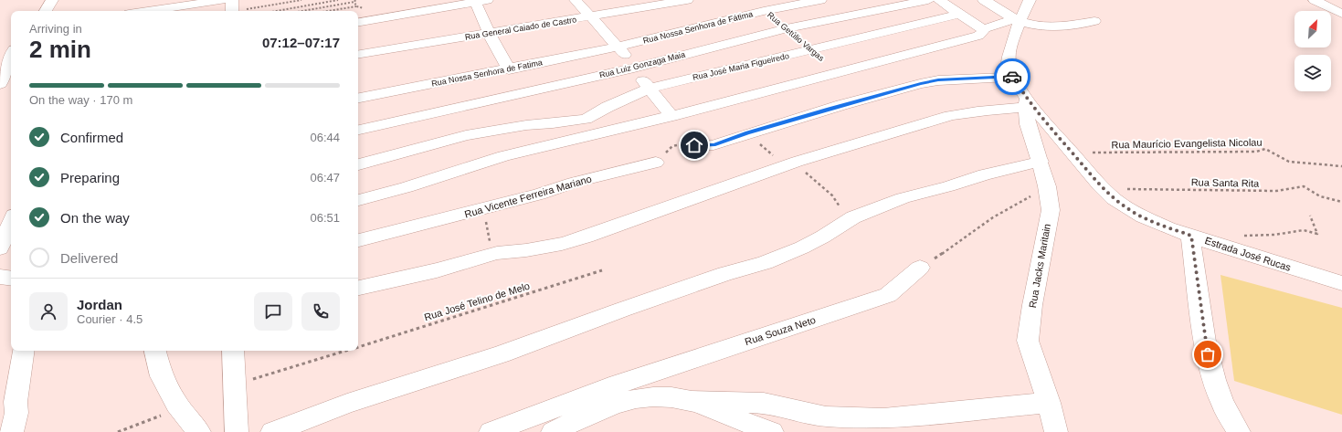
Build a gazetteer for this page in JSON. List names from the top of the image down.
{
  "streets": {
    "street": [
      "Rua Nossa Senhora de Fátima",
      "Rua General Caiado de Castro",
      "Rua Getúlio Vargas",
      "Rua Luiz Gonzaga Maia",
      "Rua José Maria Figueiredo",
      "Rua Nossa Senhora de Fatima",
      "Rua Vicente Ferreira Mariano",
      "Estrada José Rucas",
      "Rua Jacks Maritain",
      "Rua Souza Neto"
    ],
    "path": ["Rua Maurício Evangelista Nicolau", "Rua Santa Rita", "Rua José Telino de Melo"]
  },
  "crossings": [
    ["Rua Nossa Senhora de Fátima", "Rua Getúlio Vargas"],
    ["Rua Nossa Senhora de Fátima", "Rua Nossa Senhora de Fatima"],
    ["Rua Getúlio Vargas", "Rua Luiz Gonzaga Maia"],
    ["Rua Getúlio Vargas", "Rua José Maria Figueiredo"],
    ["Rua Luiz Gonzaga Maia", "Rua José Maria Figueiredo"],
    ["Rua Maurício Evangelista Nicolau", "Estrada José Rucas"],
    ["Rua Santa Rita", "Estrada José Rucas"],
    ["Estrada José Rucas", "Rua Jacks Maritain"]
  ],
  "north": "top right",
  "page": {
    "heading": ["2 min", "Arriving in", "07:12–07:17"],
    "panel": ["Jordan", "Courier · 4.5"],
    "bar": "On the way · 170 m",
    "list": [
      ["Confirmed", "06:44"],
      ["Preparing", "06:47"],
      ["On the way", "06:51"],
      "Delivered"
    ]
  }
}
